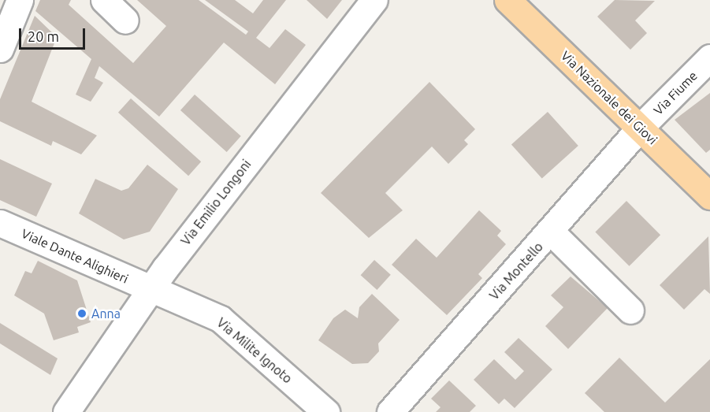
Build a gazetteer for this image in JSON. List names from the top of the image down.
{
  "streets": {
    "main road": ["Via Nazionale dei Giovi"],
    "street": [
      "Via Fiume",
      "Via Emilio Longoni",
      "Viale Dante Alighieri",
      "Via Montello",
      "Via Milite Ignoto"
    ]
  },
  "crossings": [
    ["Via Fiume", "Via Nazionale dei Giovi"],
    ["Via Fiume", "Via Montello"],
    ["Via Nazionale dei Giovi", "Via Montello"],
    ["Via Emilio Longoni", "Viale Dante Alighieri"],
    ["Via Emilio Longoni", "Via Milite Ignoto"],
    ["Viale Dante Alighieri", "Via Milite Ignoto"]
  ],
  "places": ["Anna"],
  "scale_bar": "20 m"
}
